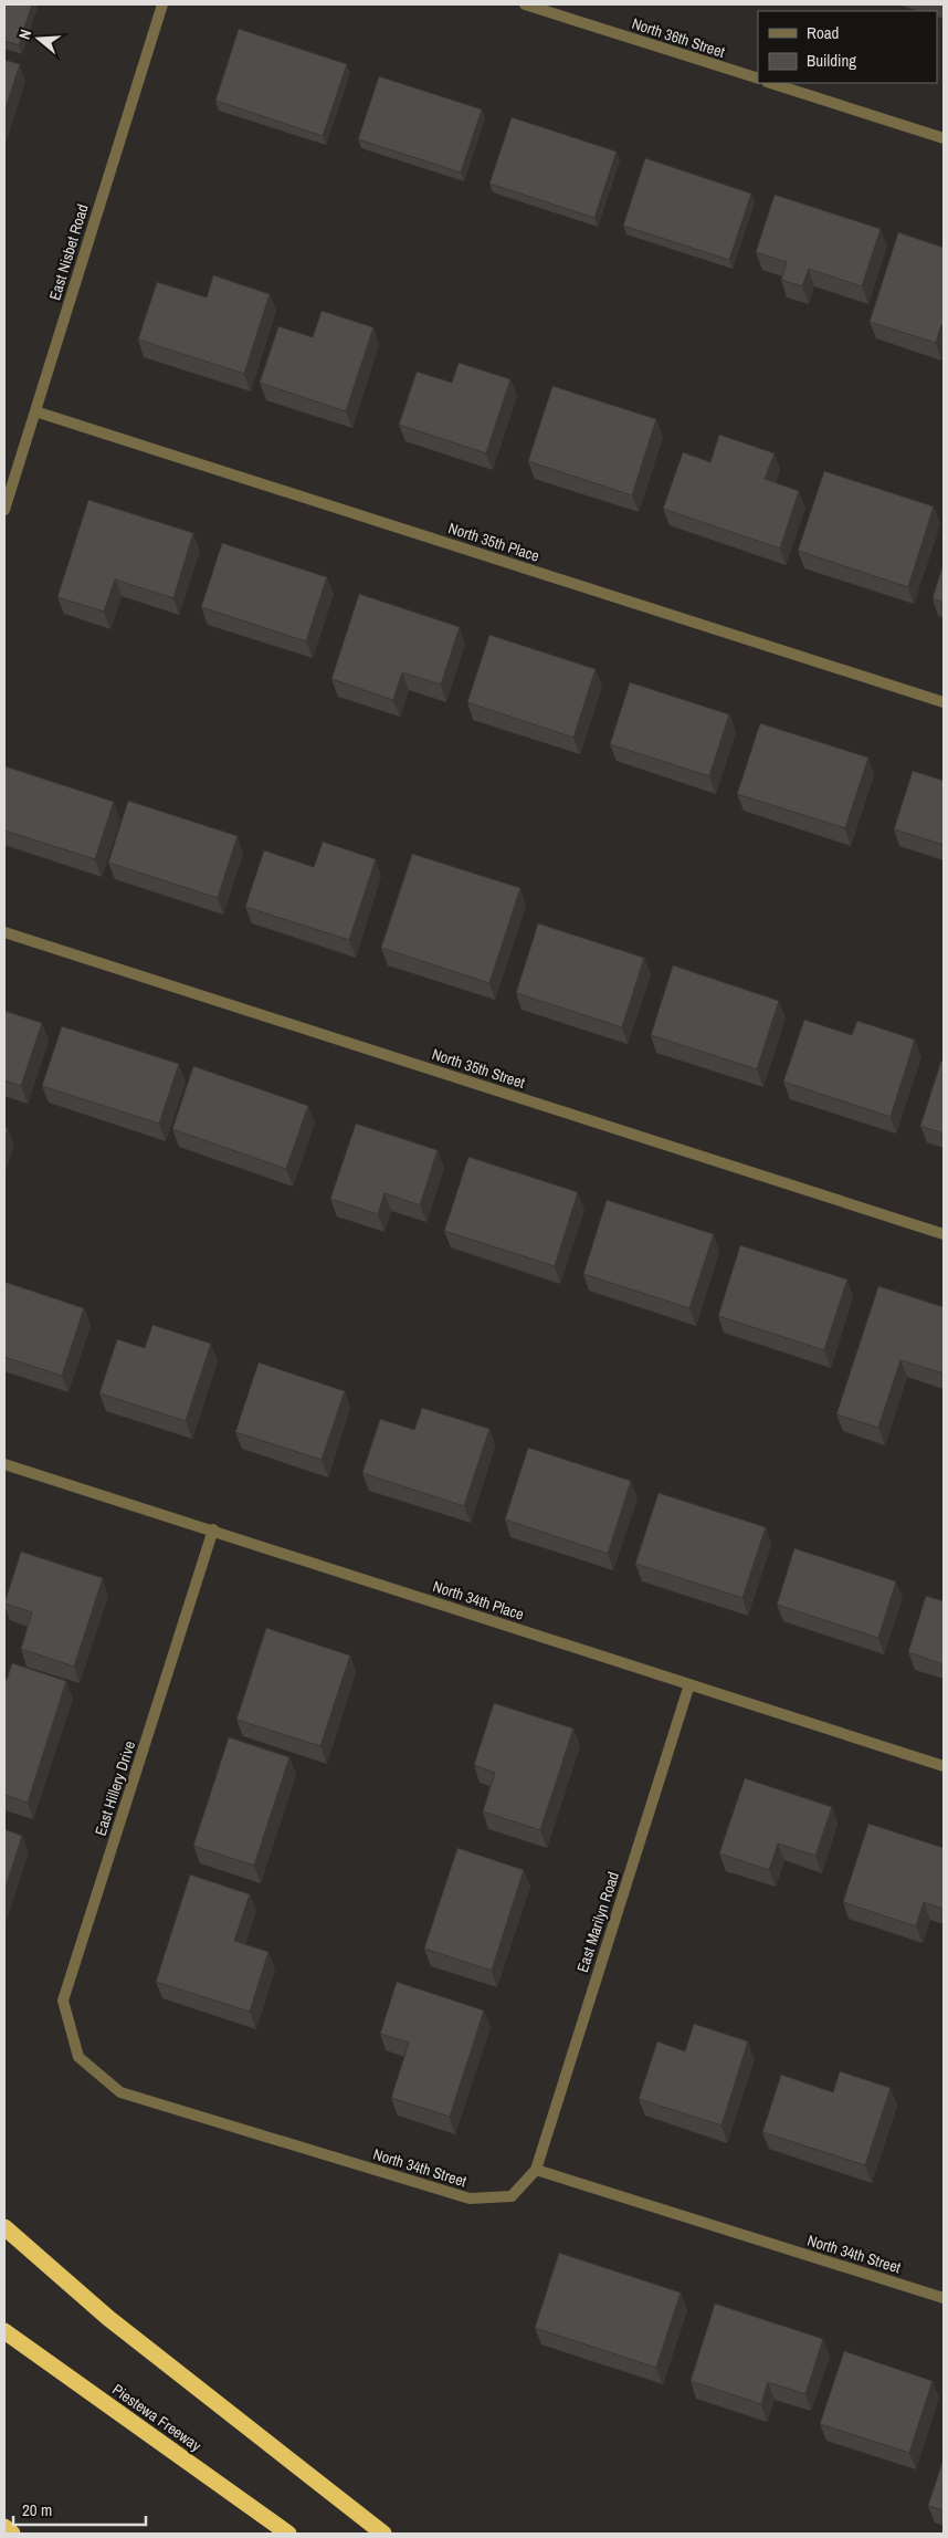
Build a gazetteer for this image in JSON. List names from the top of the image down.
{
  "streets": {
    "highway": ["Piestewa Freeway"],
    "street": [
      "North 36th Street",
      "East Nisbet Road",
      "North 35th Place",
      "North 35th Street",
      "North 34th Place",
      "East Hillery Drive",
      "East Marilyn Road",
      "North 34th Street"
    ]
  },
  "crossings": [
    ["East Nisbet Road", "North 35th Place"],
    ["North 34th Place", "East Hillery Drive"],
    ["North 34th Place", "East Marilyn Road"],
    ["East Hillery Drive", "North 34th Street"],
    ["East Marilyn Road", "North 34th Street"]
  ],
  "legend": ["Road", "Building"],
  "scale_bar": "20 m",
  "north": "left"
}
